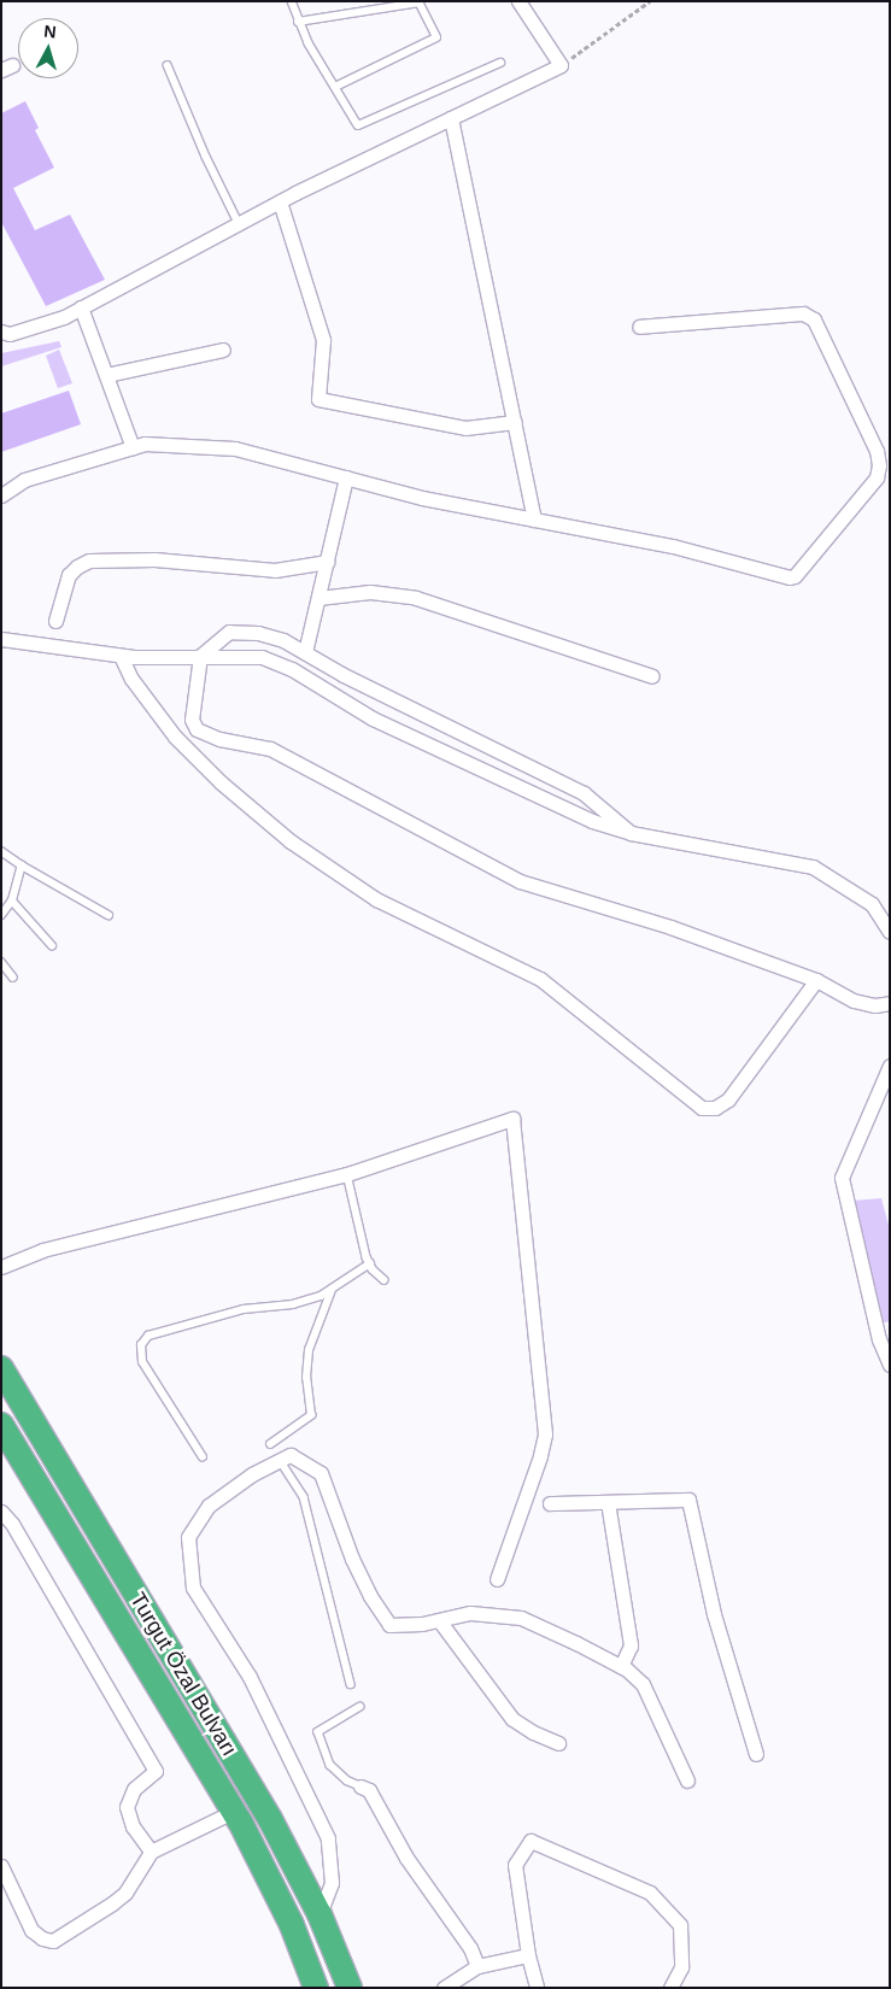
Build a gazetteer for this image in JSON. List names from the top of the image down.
{
  "streets": {
    "highway": ["Turgut Özal Bulvarı"]
  },
  "north": "top"
}
